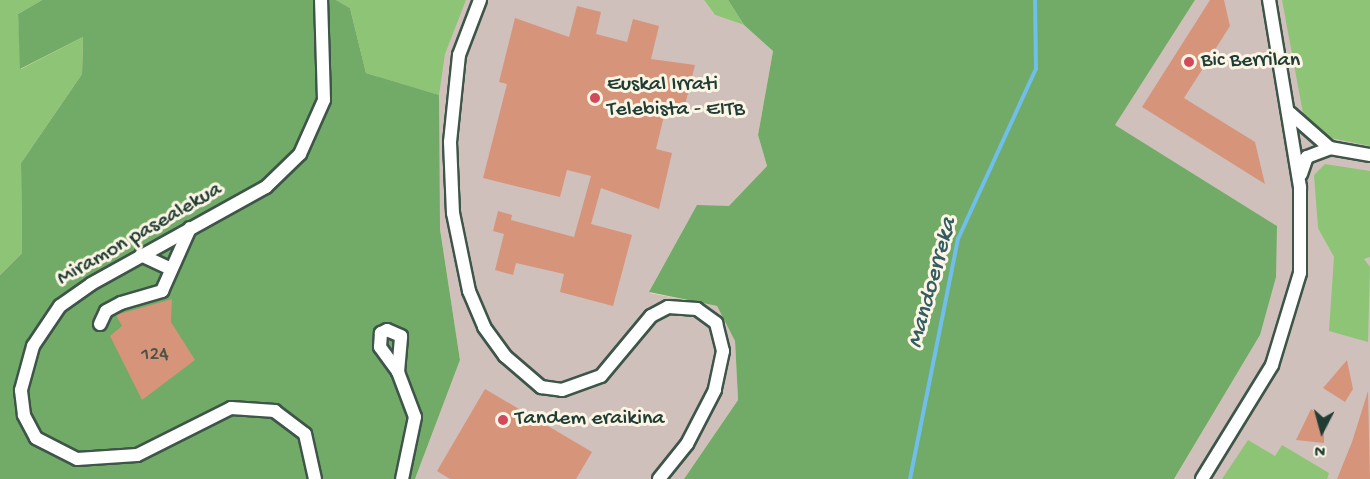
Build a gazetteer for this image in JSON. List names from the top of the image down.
{
  "streets": {
    "street": ["Miramon pasealekua"]
  },
  "water": ["Mandoerreka"],
  "places": ["Bic Berrilan", "Euskal Irrati Telebista - EITB", "Tandem eraikina"],
  "house_numbers": ["124"],
  "north": "bottom"
}
